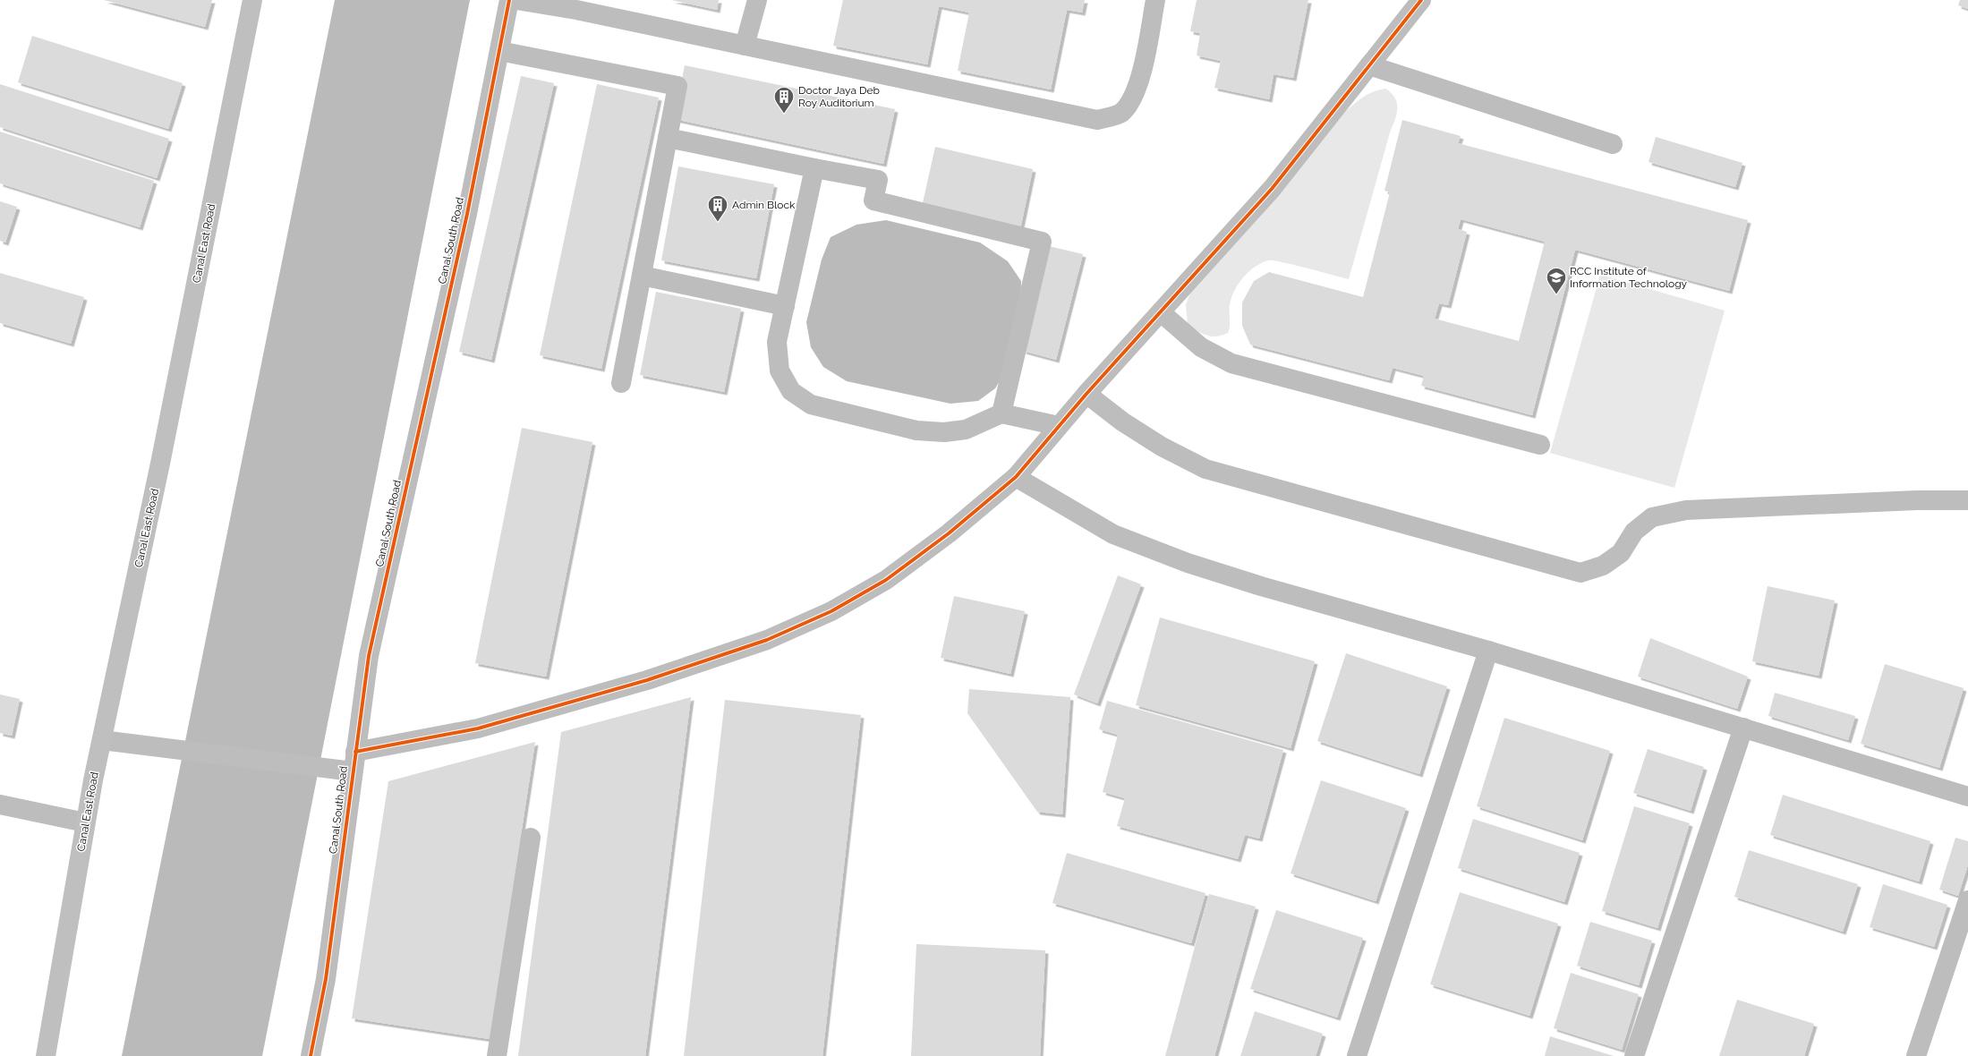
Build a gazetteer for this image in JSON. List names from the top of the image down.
{
  "streets": {
    "main road": ["Canal East Road"],
    "street": ["Canal South Road"]
  },
  "places": {
    "building": ["Doctor Jaya Deb Roy Auditorium", "Admin Block"],
    "school or university": ["RCC Institute of Information Technology"]
  }
}
